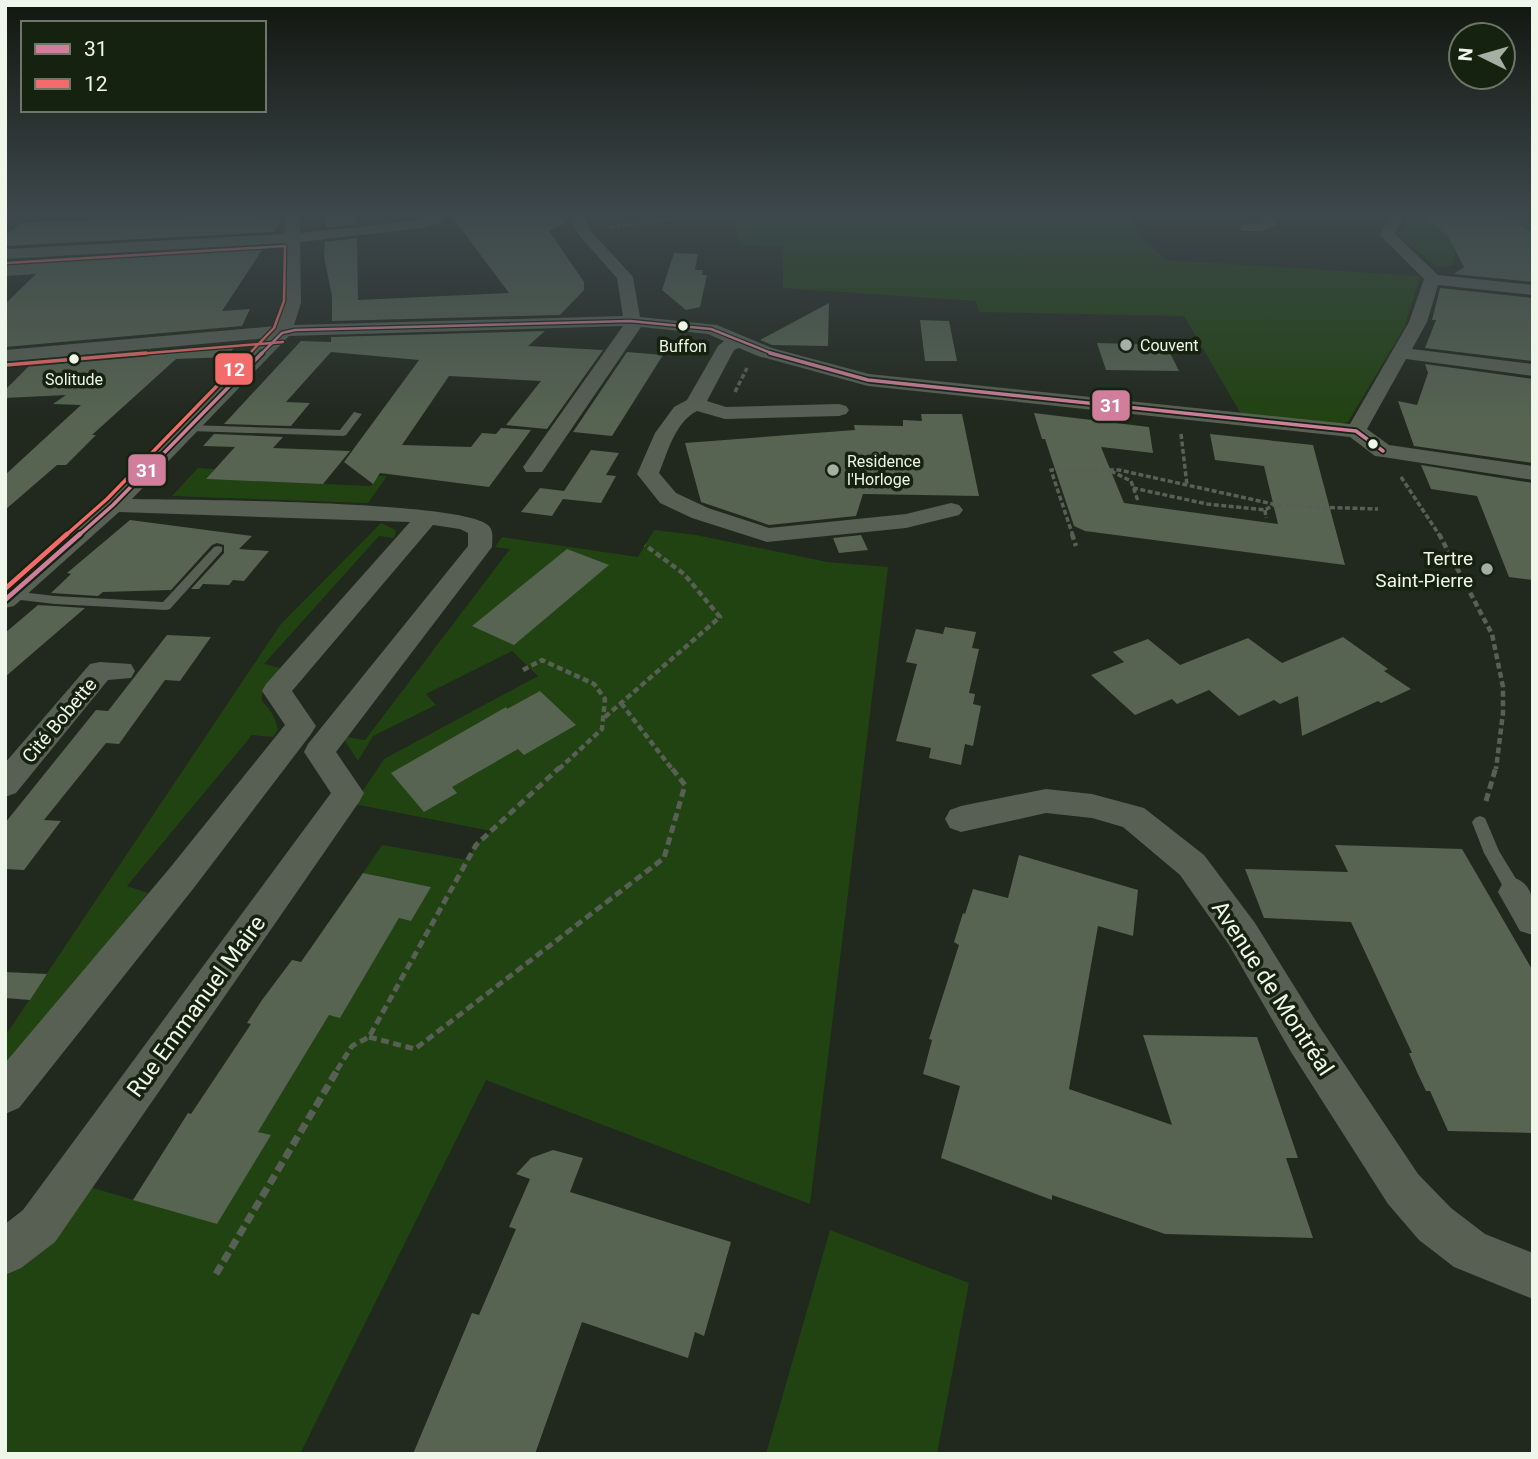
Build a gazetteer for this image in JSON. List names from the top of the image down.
{
  "streets": {
    "street": ["Cité Bobette", "Avenue de Montréal", "Rue Emmanuel Maire"]
  },
  "places": [
    "Buffon",
    "Couvent",
    "Solitude",
    "Residence l'Horloge",
    "Tertre Saint-Pierre"
  ],
  "lines": ["transit line 12", "transit line 31"],
  "legend": ["31", "12"],
  "north": "left"
}
